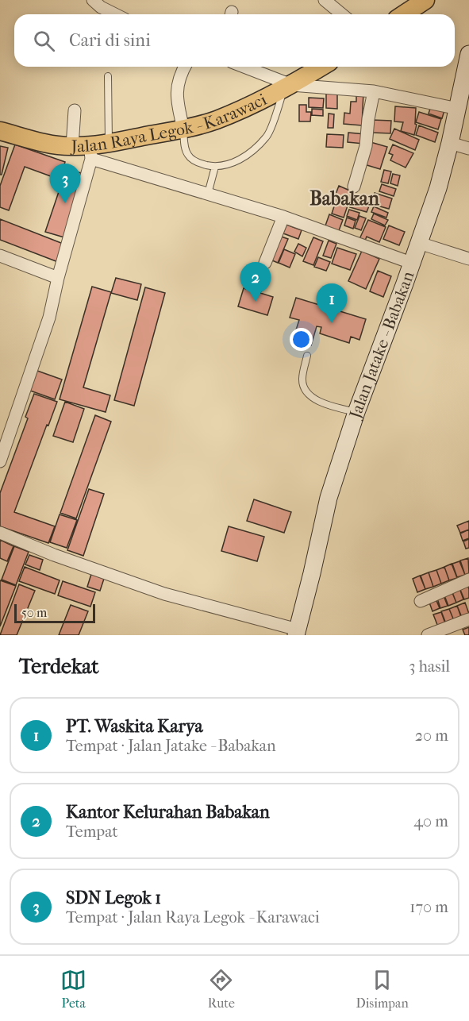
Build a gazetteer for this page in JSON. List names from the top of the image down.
{
  "streets": {
    "main road": ["Jalan Raya Legok - Karawaci", "Jalan Jatake - Babakan"]
  },
  "districts": ["Babakan"],
  "scale_bar": "50 m",
  "page": {
    "search": "Cari di sini",
    "pins": ["3", "2", "1"],
    "scale": "50 m",
    "heading": ["Terdekat", "3 hasil"],
    "list": [
      {
        "mark": "1",
        "name": "PT. Waskita Karya",
        "note": "Tempat · Jalan Jatake - Babakan",
        "value": "20 m"
      },
      {
        "mark": "2",
        "name": "Kantor Kelurahan Babakan",
        "note": "Tempat",
        "value": "40 m"
      },
      {
        "mark": "3",
        "name": "SDN Legok 1",
        "note": "Tempat · Jalan Raya Legok - Karawaci",
        "value": "170 m"
      }
    ],
    "nav": ["Peta", "Rute", "Disimpan"]
  }
}
